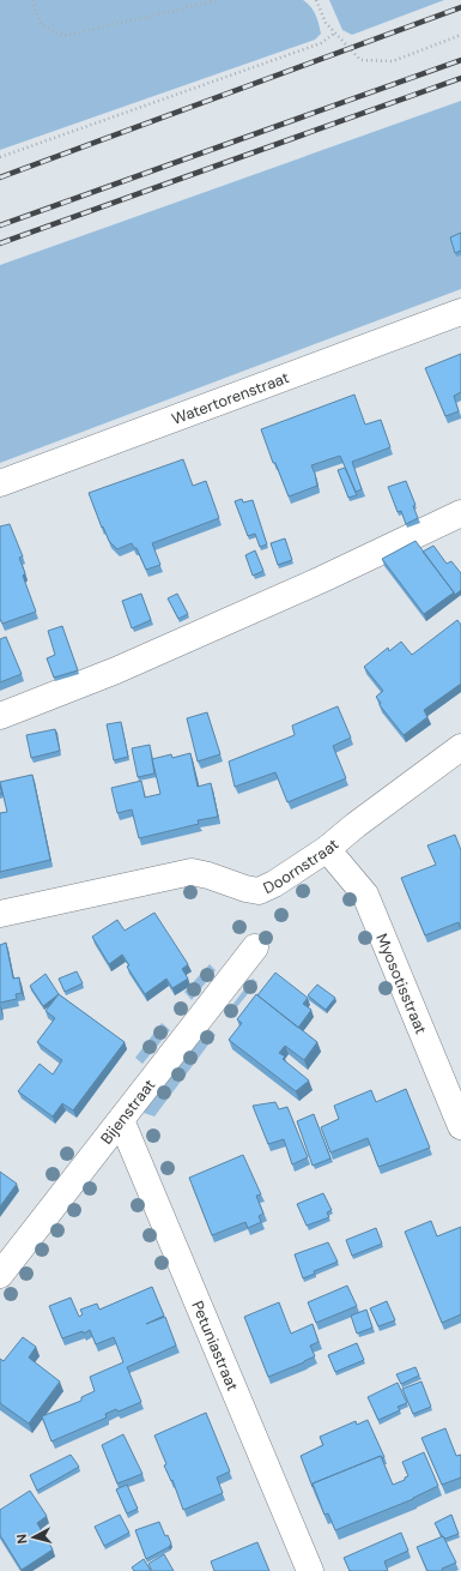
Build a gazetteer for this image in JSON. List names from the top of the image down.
{
  "streets": {
    "street": [
      "Watertorenstraat",
      "Doornstraat",
      "Myosotisstraat",
      "Bijenstraat",
      "Petuniastraat"
    ]
  },
  "crossings": [
    ["Doornstraat", "Myosotisstraat"],
    ["Bijenstraat", "Petuniastraat"]
  ],
  "north": "left"
}
